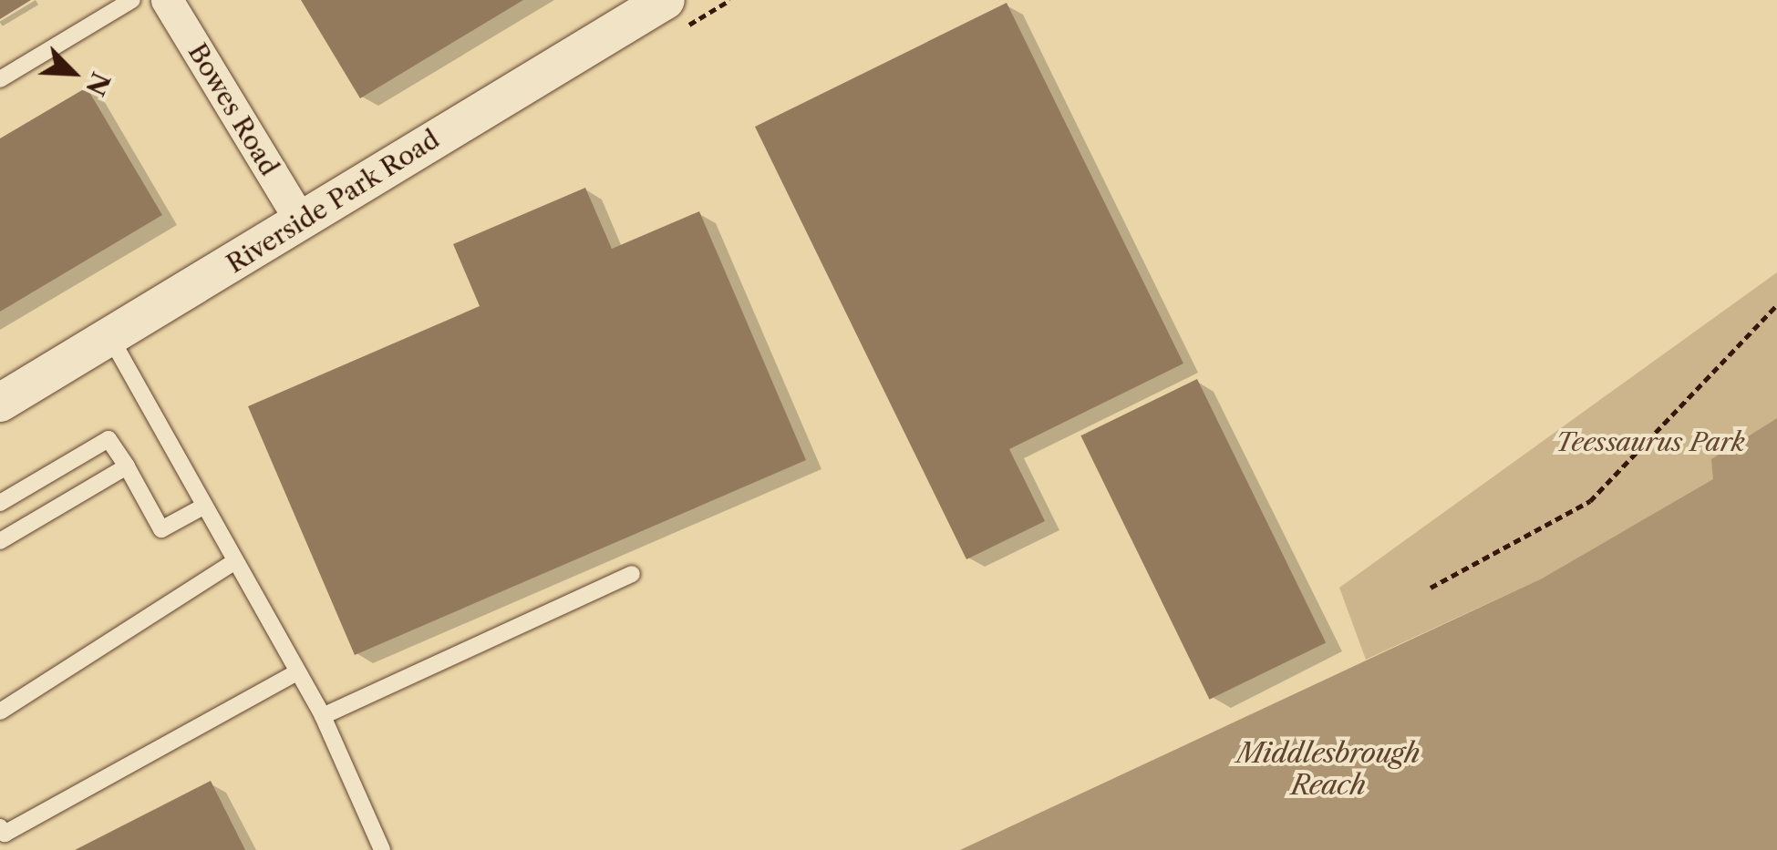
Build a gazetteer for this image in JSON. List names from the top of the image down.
{
  "streets": {
    "street": ["Bowes Road", "Riverside Park Road"]
  },
  "crossings": [
    ["Bowes Road", "Riverside Park Road"]
  ],
  "water": ["Middlesbrough Reach"],
  "parks": ["Teessaurus Park"],
  "north": "bottom right"
}
